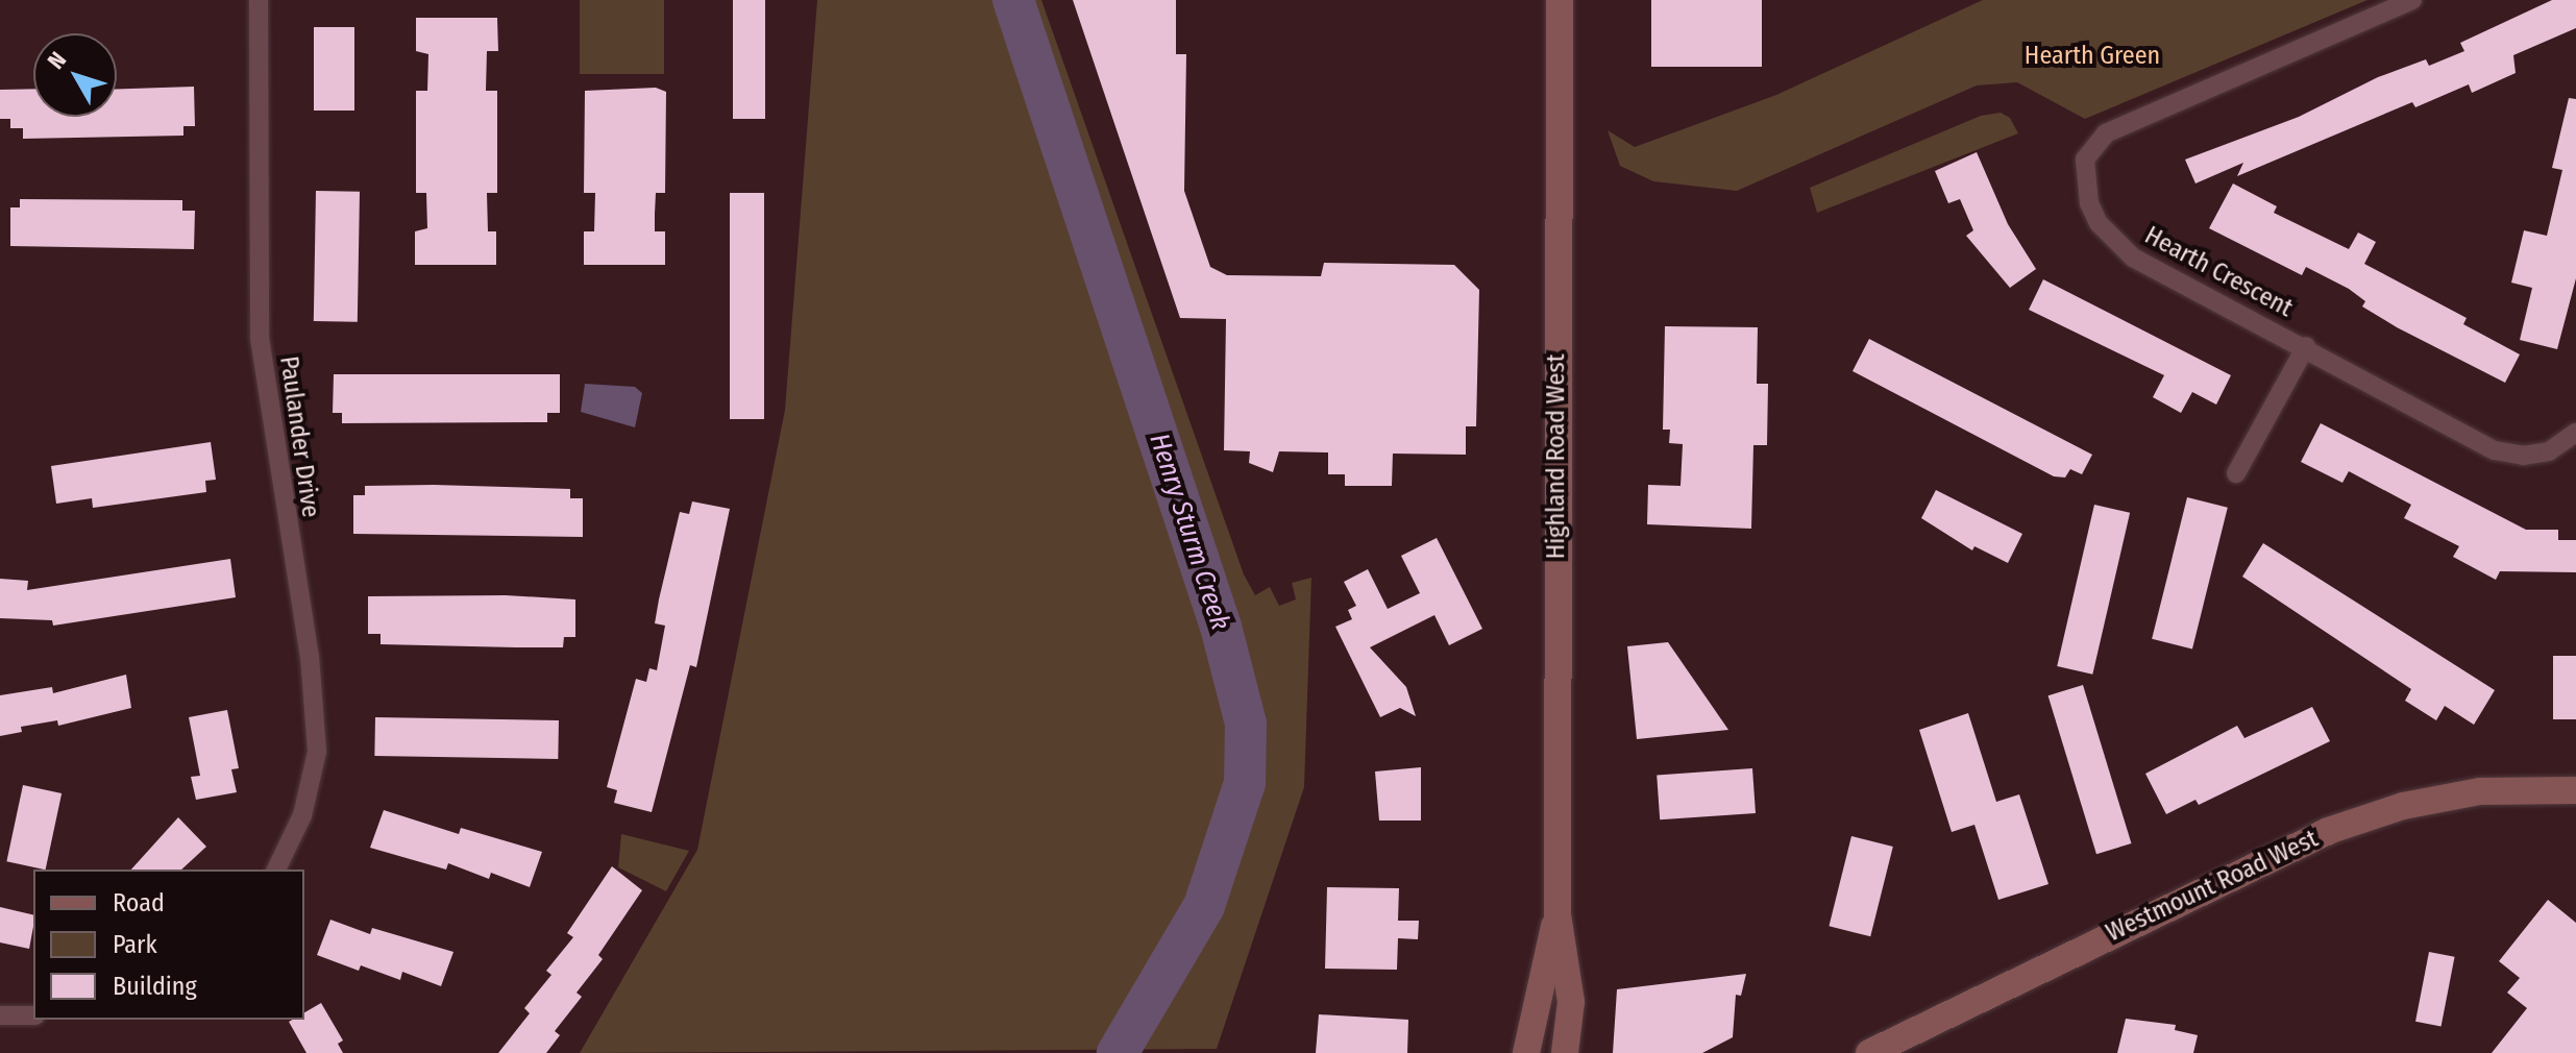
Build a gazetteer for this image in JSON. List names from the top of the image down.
{
  "streets": {
    "main road": ["Highland Road West", "Westmount Road West"],
    "street": ["Hearth Crescent", "Paulander Drive"]
  },
  "water": ["Henry Sturm Creek"],
  "parks": ["Hearth Green"],
  "legend": ["Road", "Park", "Building"],
  "north": "top left"
}
